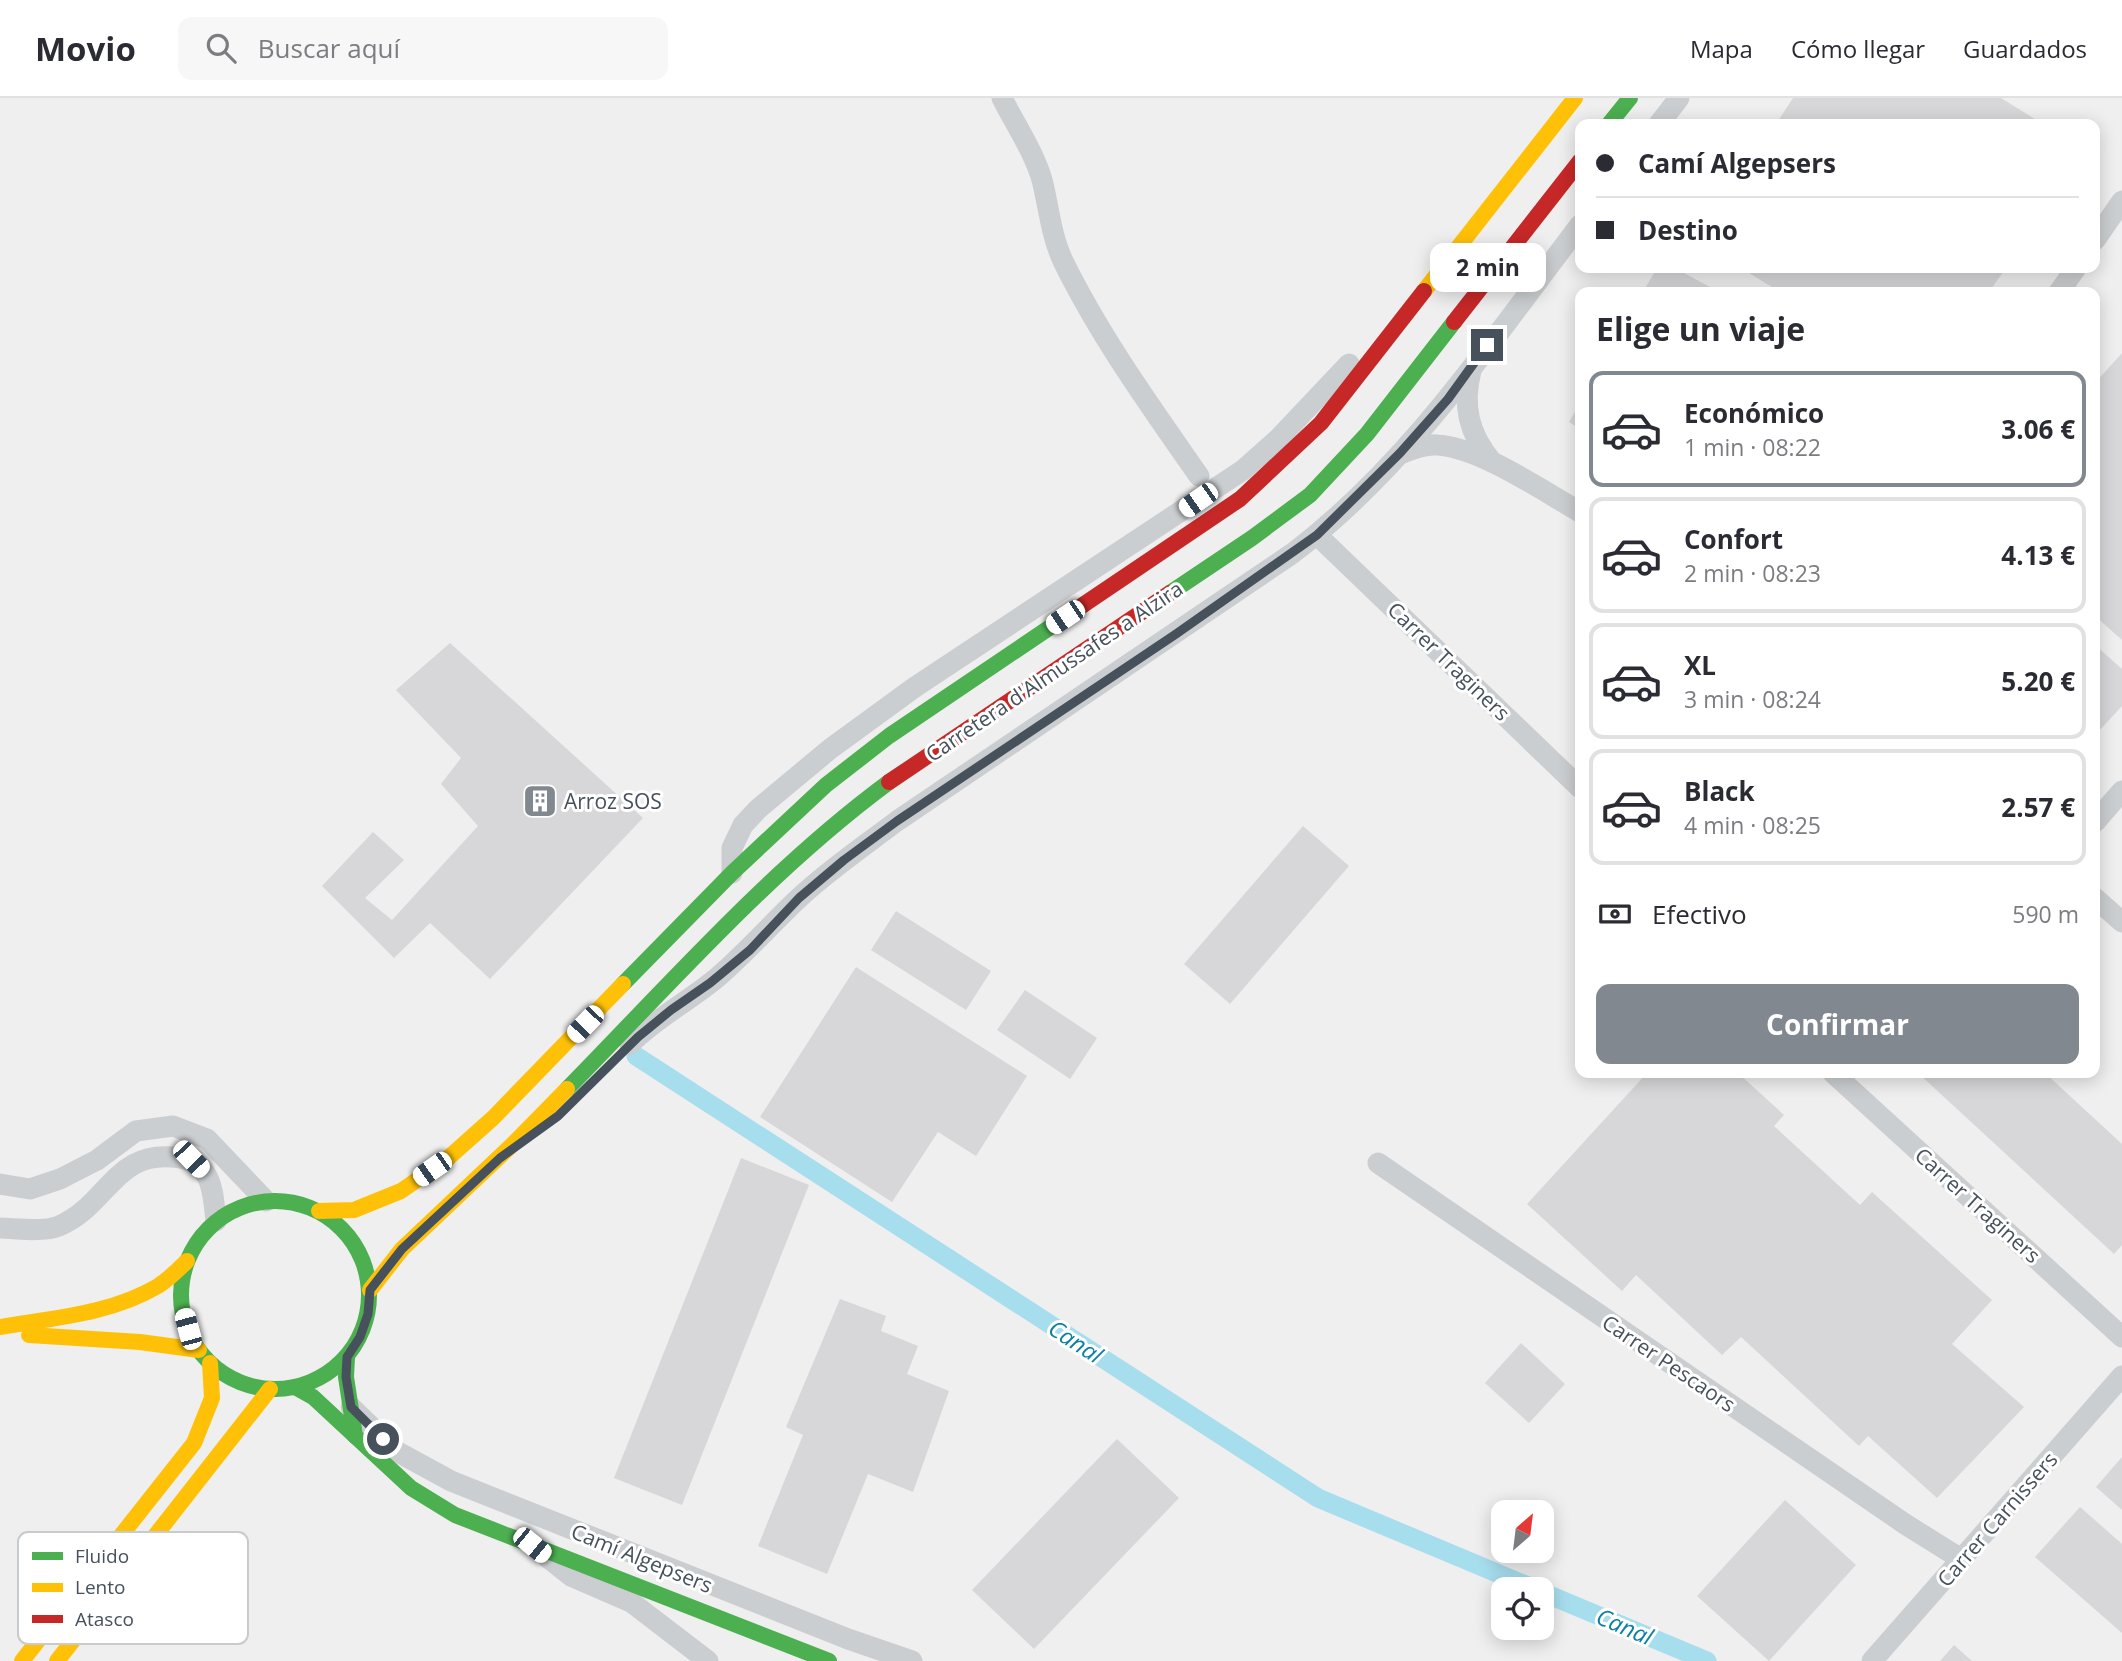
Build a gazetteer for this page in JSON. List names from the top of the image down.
{
  "streets": {
    "main road": ["Carretera d'Almussafes a Alzira"],
    "street": [
      "Carrer Traginers",
      "Carrer Pescaors",
      "Carrer Carnissers",
      "Camí Algepsers"
    ]
  },
  "crossings": [
    ["Carrer Traginers", "Carretera d'Almussafes a Alzira"],
    ["Carrer Pescaors", "Carrer Carnissers"]
  ],
  "water": ["Canal"],
  "places": {
    "building": ["Arroz SOS"]
  },
  "legend": ["Fluido", "Lento", "Atasco"],
  "north": "top right",
  "page": {
    "header": "Movio",
    "search": "Buscar aquí",
    "nav": ["Mapa", "Cómo llegar", "Guardados"],
    "banner": ["Camí Algepsers", "Destino"],
    "bubble": "2 min",
    "heading": "Elige un viaje",
    "list": [
      {
        "name": "Económico",
        "note": "1 min · 08:22",
        "value": "3.06 €"
      },
      {
        "name": "Confort",
        "note": "2 min · 08:23",
        "value": "4.13 €"
      },
      {
        "name": "XL",
        "note": "3 min · 08:24",
        "value": "5.20 €"
      },
      {
        "name": "Black",
        "note": "4 min · 08:25",
        "value": "2.57 €"
      }
    ],
    "pay": ["Efectivo", "590 m"],
    "buttons": "Confirmar"
  }
}
